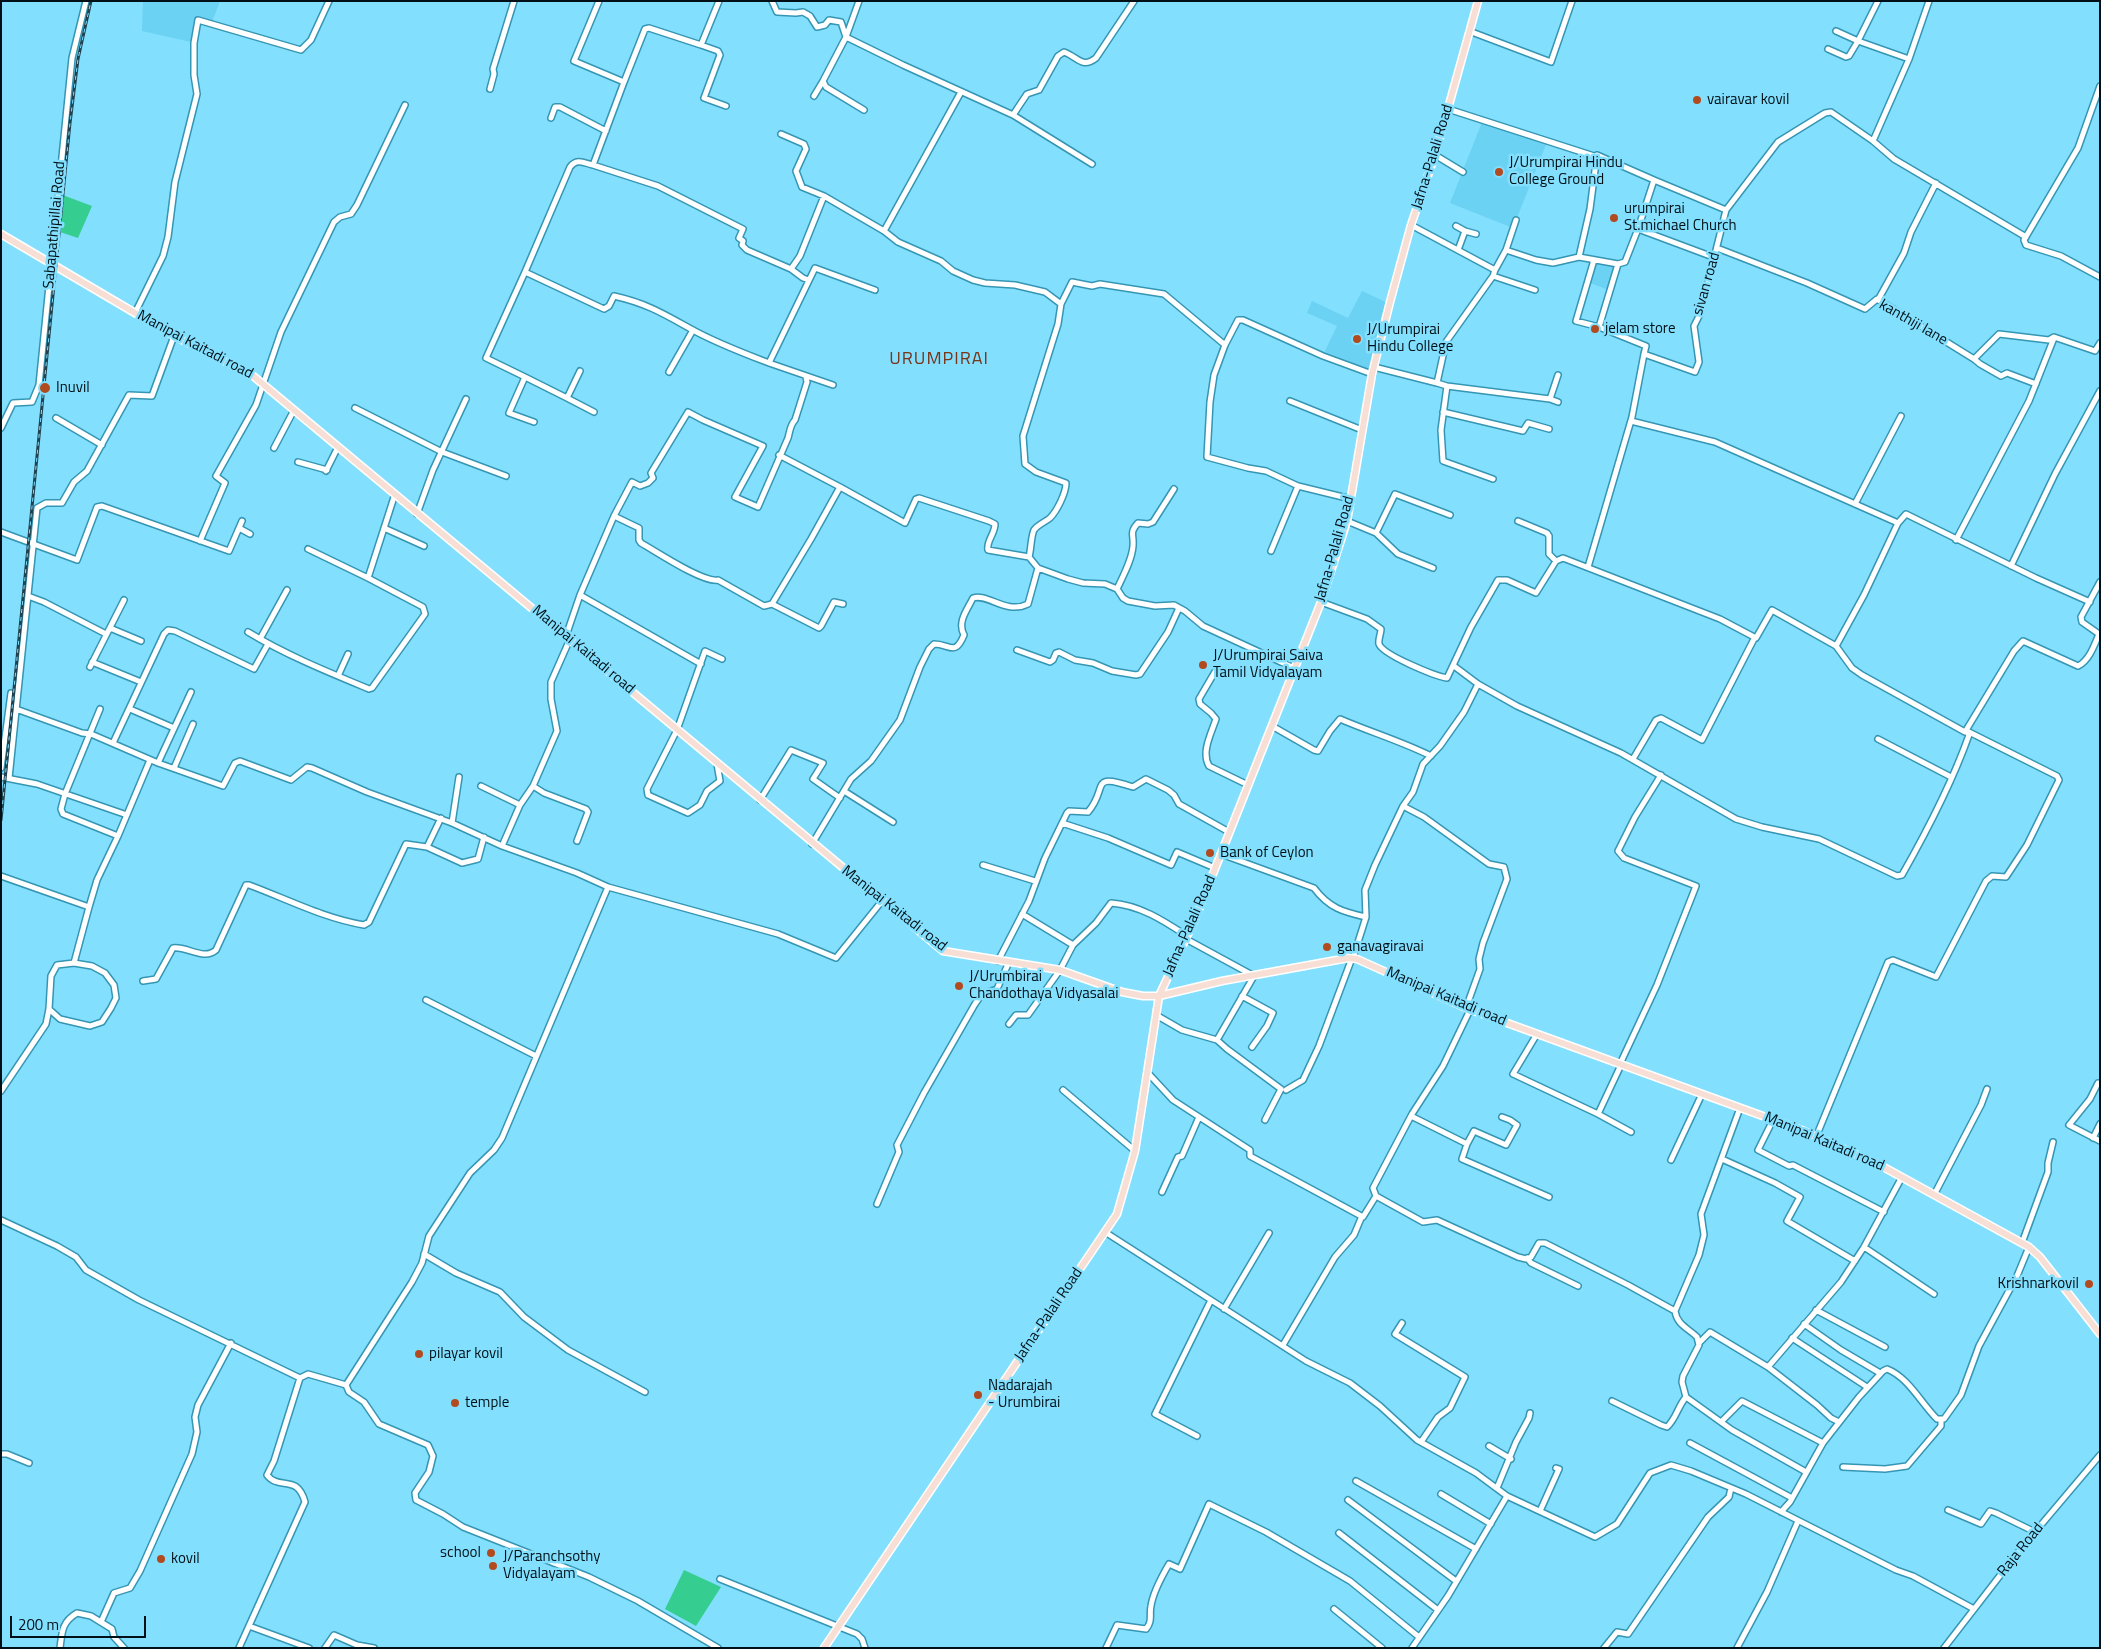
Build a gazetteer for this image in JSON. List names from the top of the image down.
{
  "streets": {
    "main road": ["Jafna-Palali Road", "Manipai Kaitadi road"],
    "street": [
      "Sabapathipillai Road",
      "sivan road",
      "kanthiji lane",
      "Raja Road"
    ]
  },
  "crossings": [
    ["Jafna-Palali Road", "Manipai Kaitadi road"],
    ["Sabapathipillai Road", "Manipai Kaitadi road"],
    ["sivan road", "kanthiji lane"]
  ],
  "districts": ["URUMPIRAI"],
  "places": [
    "vairavar kovil",
    "J/Urumpirai Hindu College Ground",
    "urumpirai St.michael Church",
    "jelam store",
    "J/Urumpirai Hindu College",
    "Inuvil",
    "J/Urumpirai Saiva Tamil Vidyalayam",
    "Bank of Ceylon",
    "ganavagiravai",
    "J/Urumbirai Chandothaya Vidyasalai",
    "Krishnarkovil",
    "pilayar kovil",
    "Nadarajah - Urumbirai",
    "temple",
    "school",
    "kovil",
    "J/Paranchsothy Vidyalayam"
  ],
  "scale_bar": "200 m"
}
